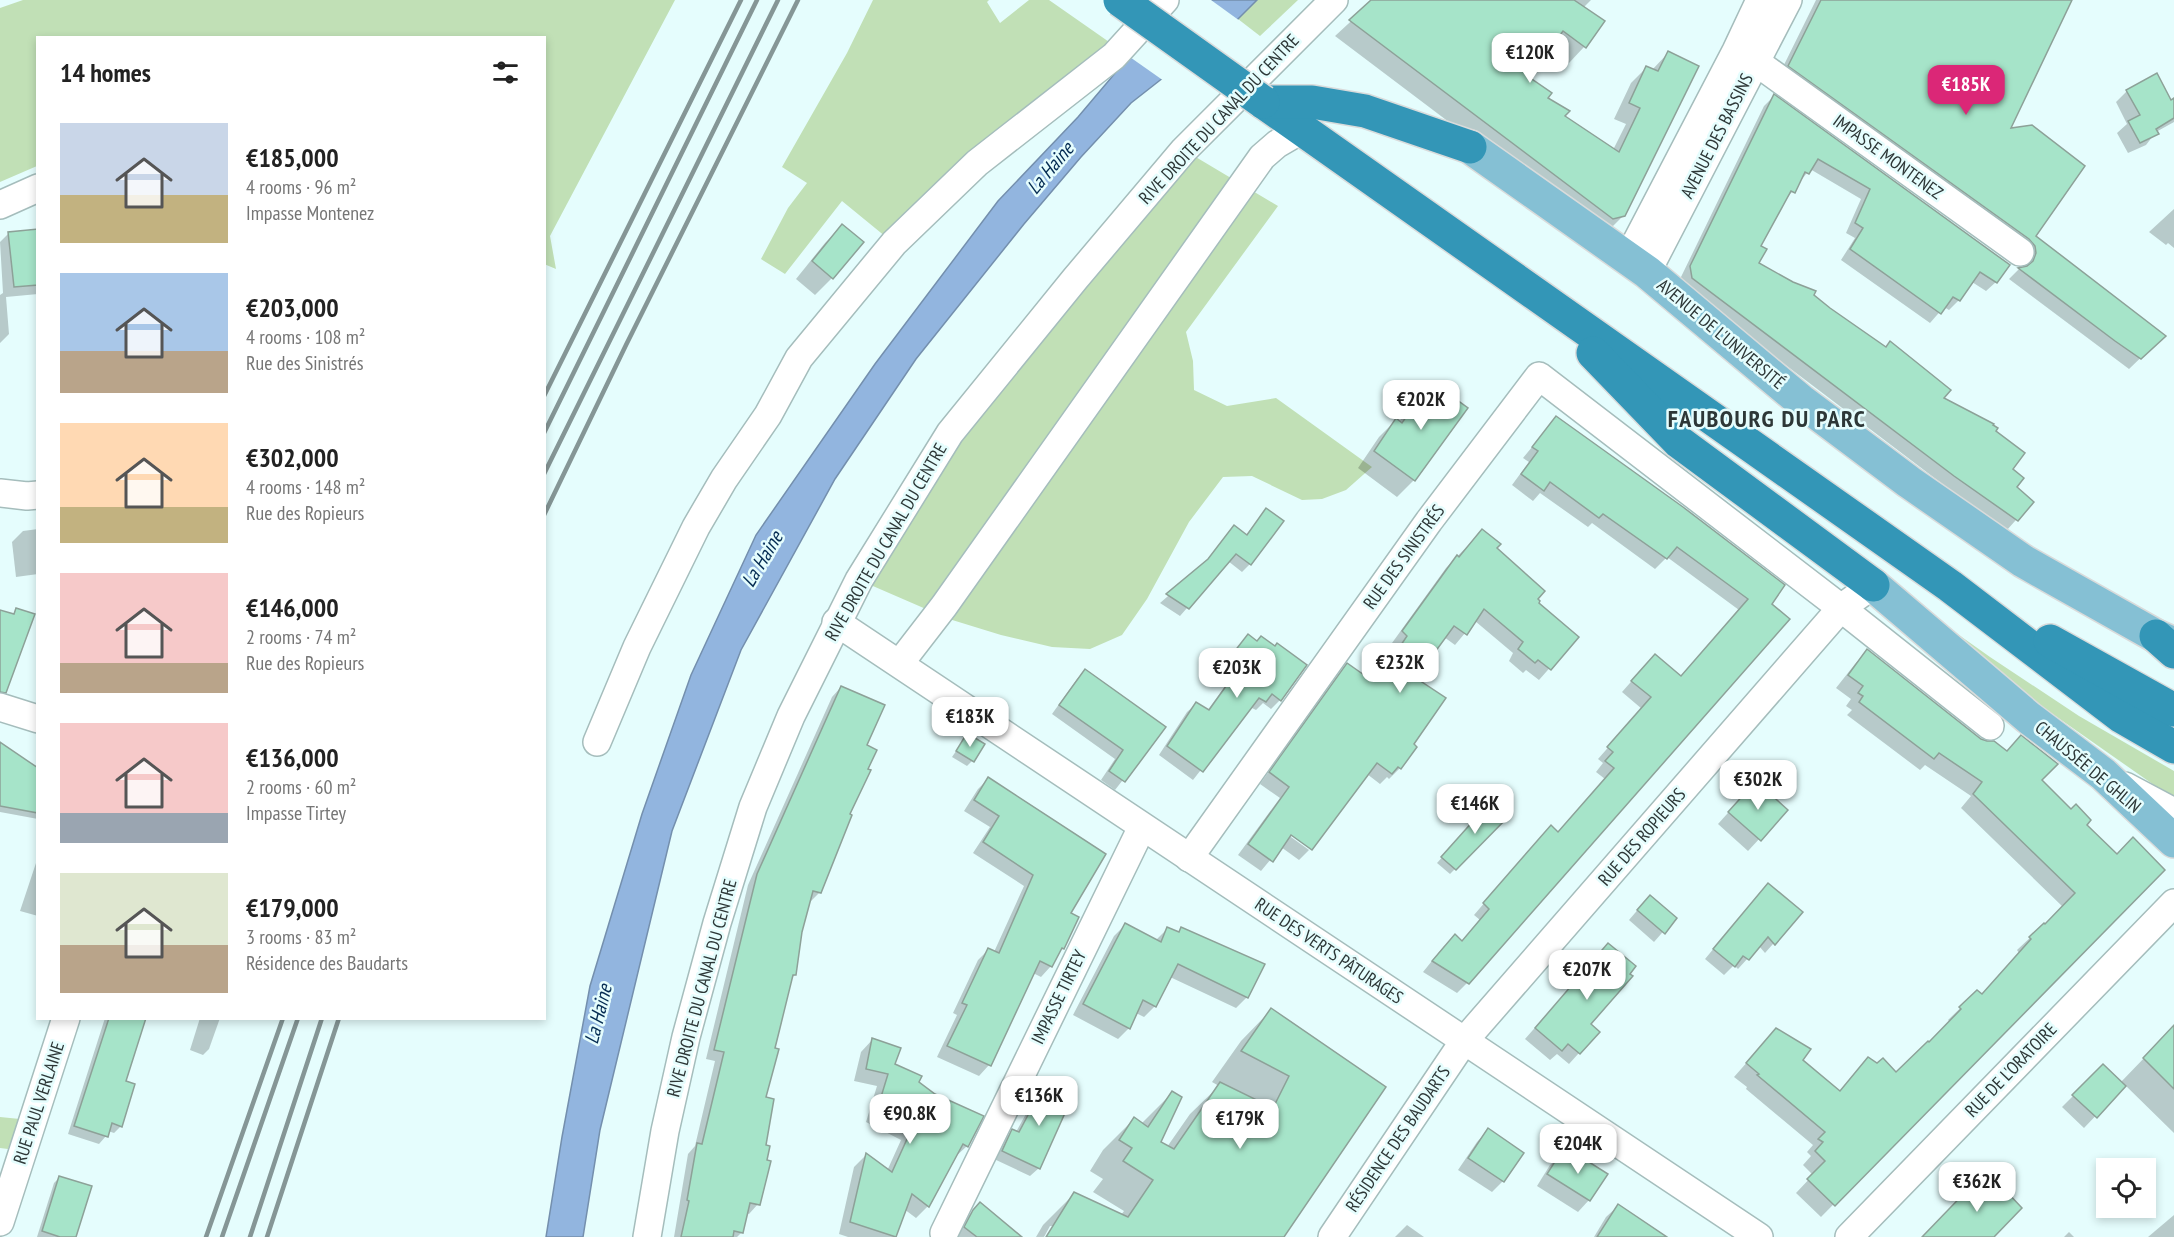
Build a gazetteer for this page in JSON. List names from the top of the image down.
{
  "streets": {
    "main road": ["AVENUE DE L'UNIVERSITÉ", "CHAUSSÉE DE GHLIN"],
    "street": [
      "RIVE DROITE DU CANAL DU CENTRE",
      "AVENUE DES BASSINS",
      "IMPASSE MONTENEZ",
      "RUE DES SINISTRÉS",
      "RUE DES ROPIEURS",
      "RUE DES VERTS PÂTURAGES",
      "IMPASSE TIRTEY",
      "RUE DE L'ORATOIRE",
      "RUE PAUL VERLAINE",
      "RÉSIDENCE DES BAUDARTS"
    ]
  },
  "crossings": [
    ["RIVE DROITE DU CANAL DU CENTRE", "RUE DES VERTS PÂTURAGES"],
    ["AVENUE DES BASSINS", "IMPASSE MONTENEZ"],
    ["AVENUE DES BASSINS", "AVENUE DE L'UNIVERSITÉ"],
    ["RUE DES SINISTRÉS", "RUE DES ROPIEURS"],
    ["RUE DES SINISTRÉS", "RUE DES VERTS PÂTURAGES"],
    ["CHAUSSÉE DE GHLIN", "RUE DES ROPIEURS"],
    ["RUE DES ROPIEURS", "RUE DES VERTS PÂTURAGES"],
    ["RUE DES ROPIEURS", "RÉSIDENCE DES BAUDARTS"],
    ["RUE DES VERTS PÂTURAGES", "IMPASSE TIRTEY"],
    ["RUE DES VERTS PÂTURAGES", "RÉSIDENCE DES BAUDARTS"]
  ],
  "districts": ["FAUBOURG DU PARC"],
  "water": ["La Haine"],
  "page": {
    "price": [
      "€120K",
      "€185K",
      "€202K",
      "€232K",
      "€203K",
      "€183K",
      "€302K",
      "€146K",
      "€207K",
      "€136K",
      "€90.8K",
      "€179K",
      "€204K",
      "€362K"
    ],
    "heading": "14 homes",
    "list": [
      {
        "name": "€185,000",
        "note": "4 rooms · 96 m² · Impasse Montenez"
      },
      {
        "name": "€203,000",
        "note": "4 rooms · 108 m² · Rue des Sinistrés"
      },
      {
        "name": "€302,000",
        "note": "4 rooms · 148 m² · Rue des Ropieurs"
      },
      {
        "name": "€146,000",
        "note": "2 rooms · 74 m² · Rue des Ropieurs"
      },
      {
        "name": "€136,000",
        "note": "2 rooms · 60 m² · Impasse Tirtey"
      },
      {
        "name": "€179,000",
        "note": "3 rooms · 83 m² · Résidence des Baudarts"
      }
    ]
  }
}
